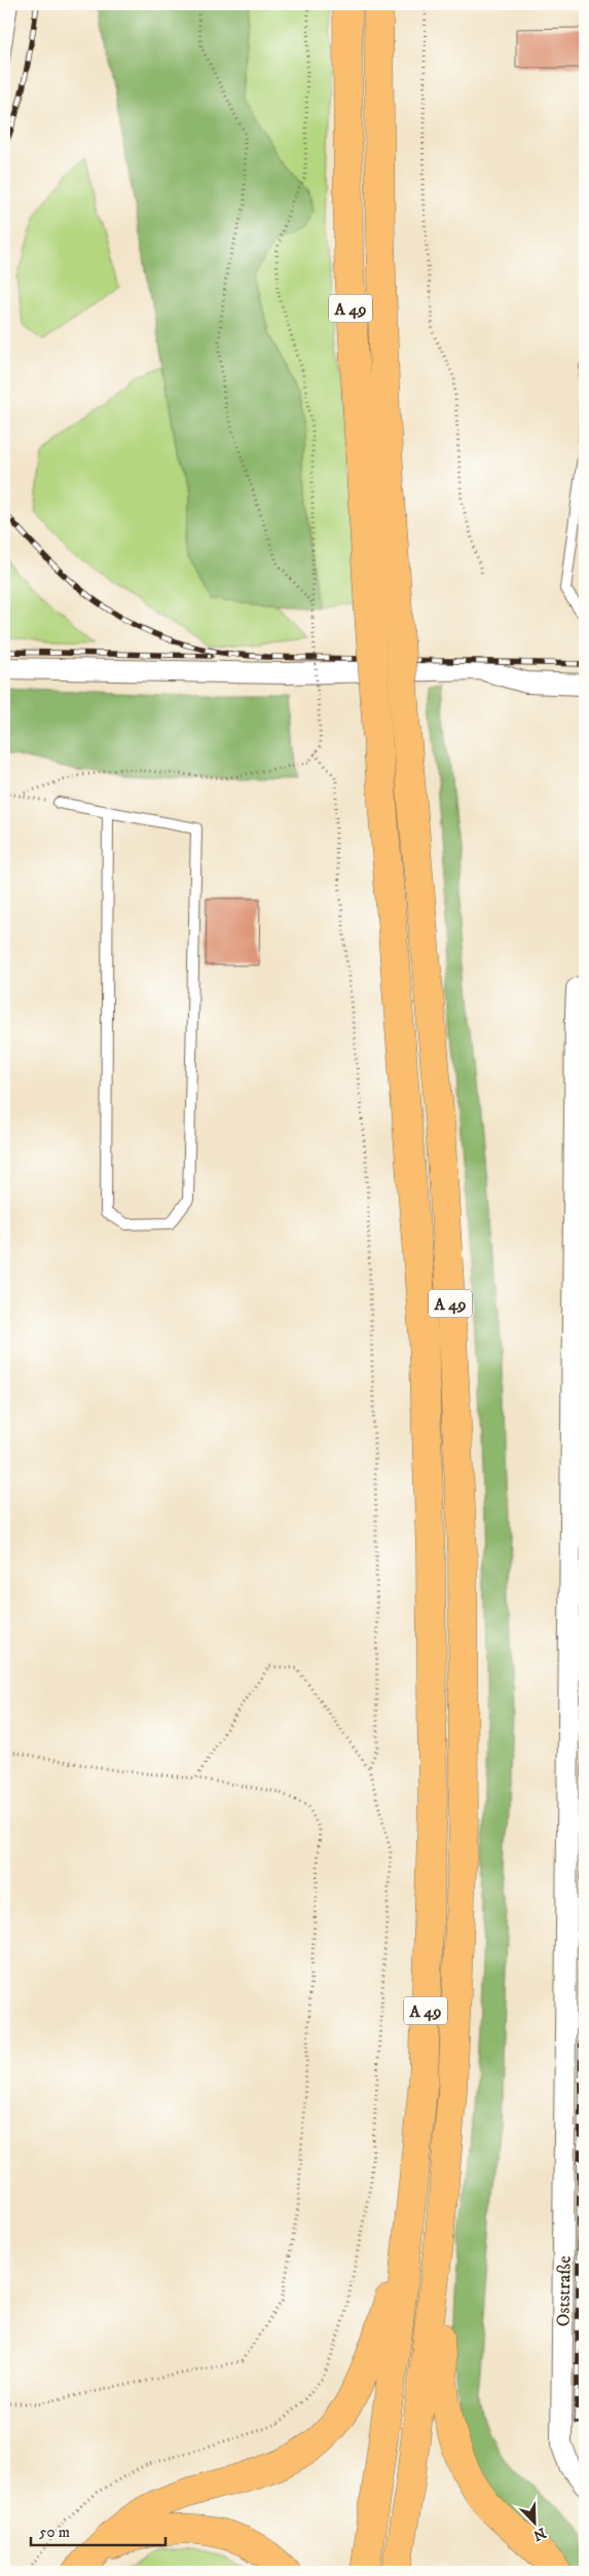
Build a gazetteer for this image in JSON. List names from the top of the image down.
{
  "streets": {
    "highway": ["A 49"],
    "street": ["Oststraße"]
  },
  "scale_bar": "50 m",
  "north": "bottom right"
}
